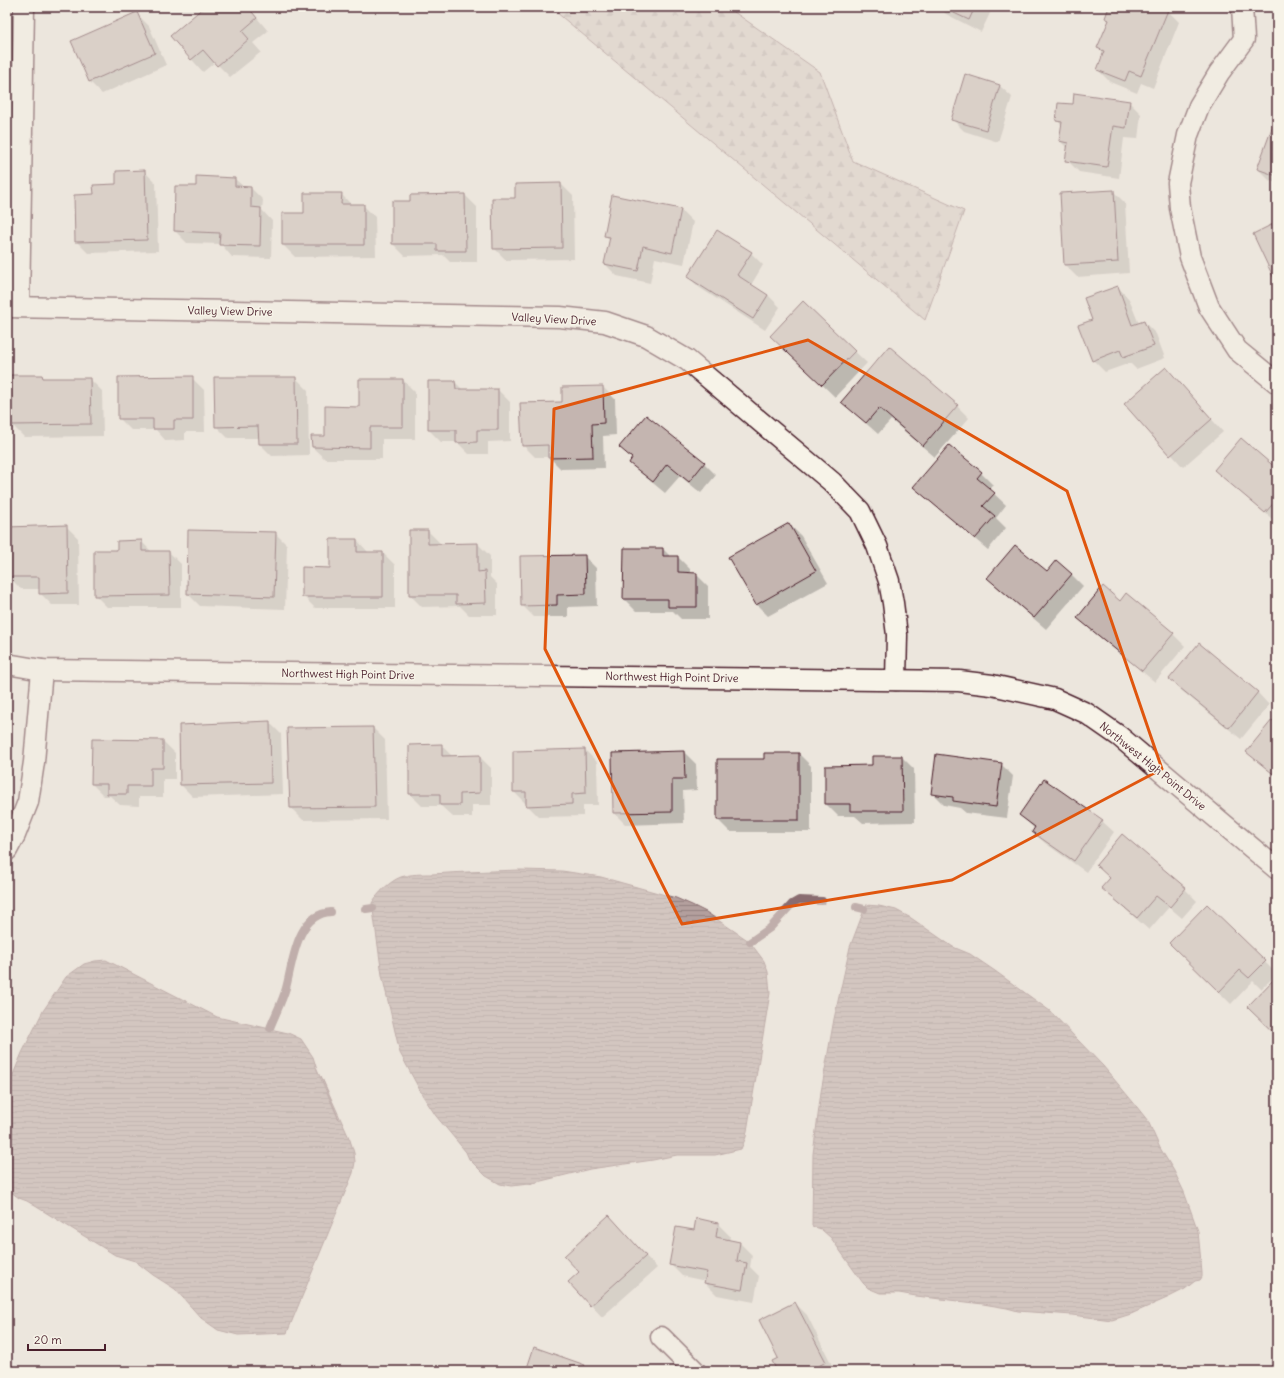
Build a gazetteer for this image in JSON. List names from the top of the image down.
{
  "streets": {
    "street": ["Valley View Drive", "Northwest High Point Drive"]
  },
  "crossings": [
    ["Valley View Drive", "Northwest High Point Drive"]
  ],
  "scale_bar": "20 m"
}
